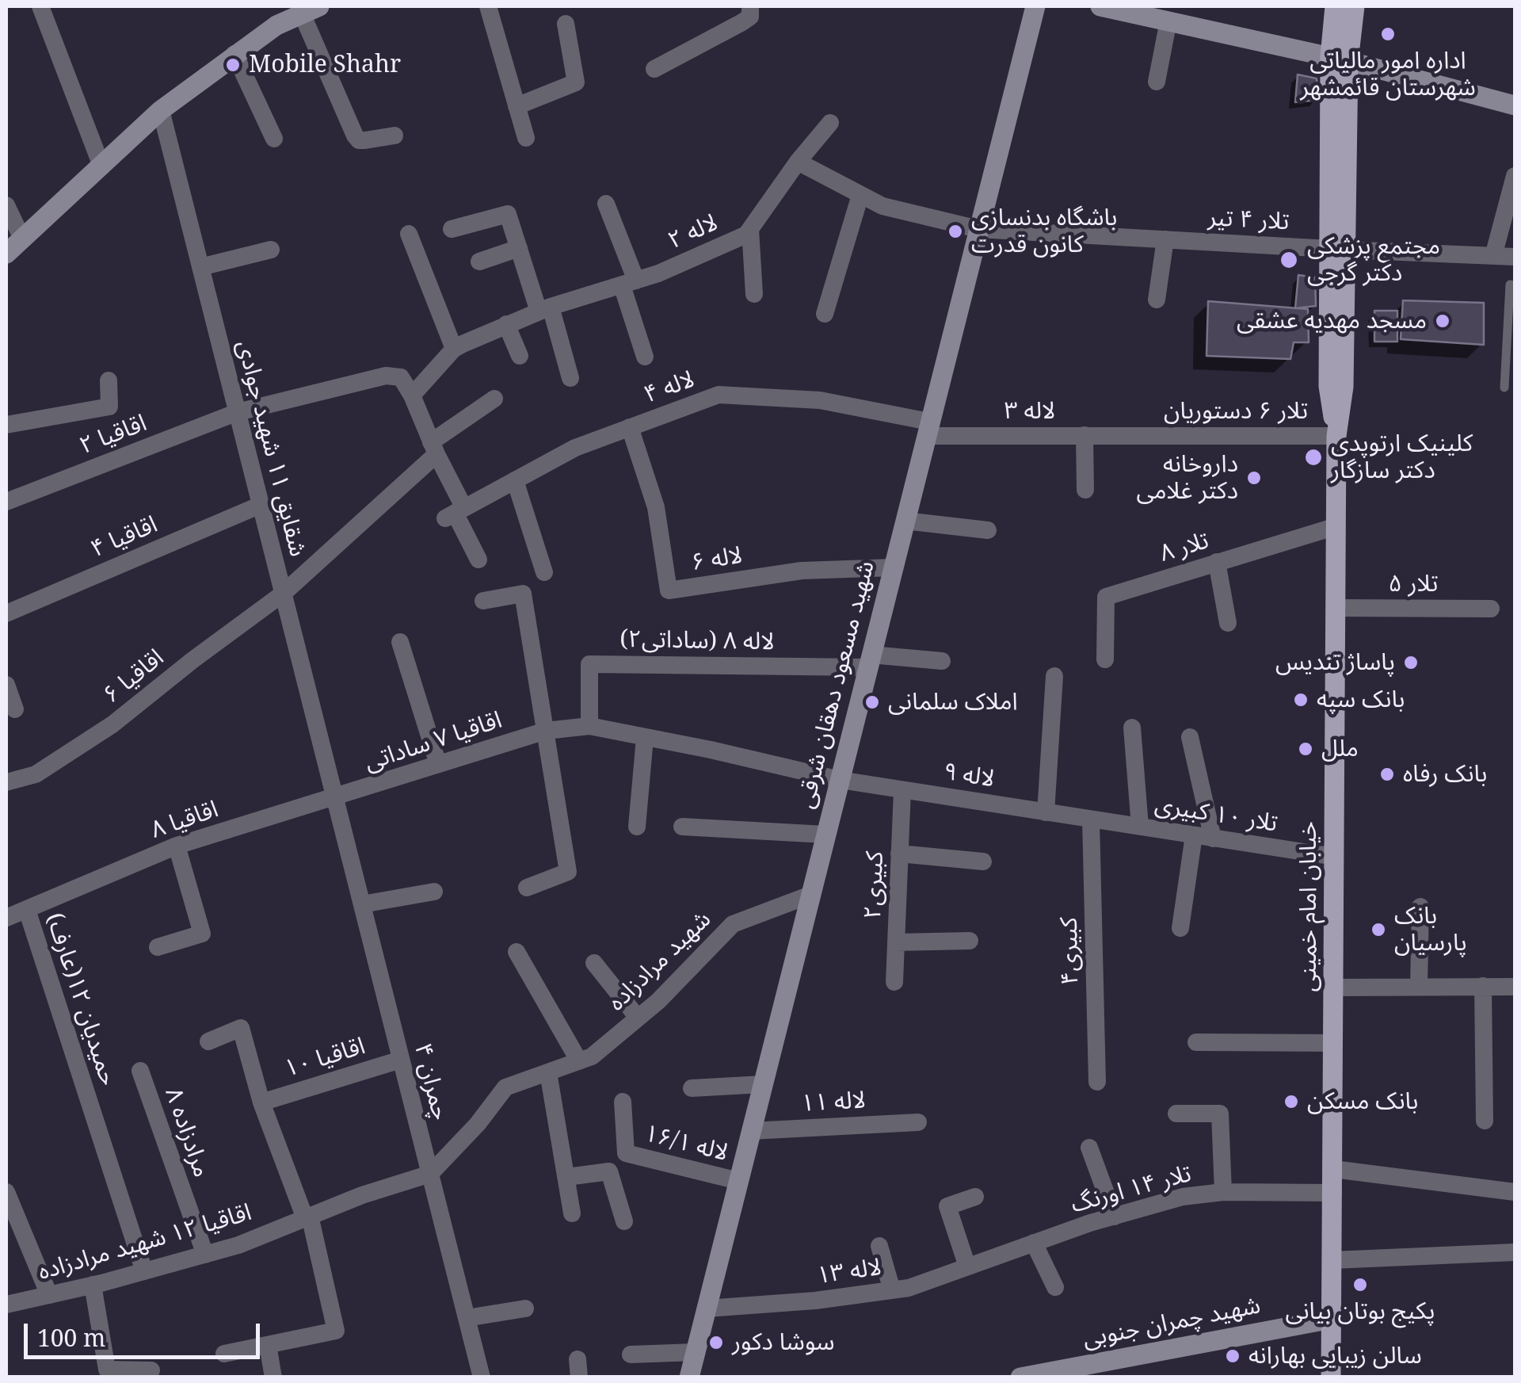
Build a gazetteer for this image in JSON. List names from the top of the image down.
{
  "streets": {
    "main road": ["شهید مسعود دهقان شرقی", "خیابان امام خمینی", "شهید چمران جنوبی"],
    "street": [
      "تلار ۴ تیر",
      "لاله ۲",
      "لاله ۴",
      "لاله ۳",
      "تلار ۶ دستوریان",
      "اقاقیا ۲",
      "شقایق ۱۱ شهید جوادی",
      "اقاقیا ۴",
      "تلار ۸",
      "لاله ۶",
      "تلار ۵",
      "لاله ۸ (ساداتی۲)",
      "اقاقیا ۶",
      "اقاقیا ۷ ساداتی",
      "لاله ۹",
      "تلار ۱۰ کبیری",
      "اقاقیا ۸",
      "کبیری۲",
      "کبیری۴",
      "شهید مرادزاده",
      "حمیدیان ۱۲(عارف)",
      "اقاقیا ۱۰",
      "چمران ۴",
      "لاله ۱۱",
      "مرادزاده ۸",
      "لاله ۱۶/۱",
      "تلار ۱۴ اورنگ",
      "اقاقیا ۱۲ شهید مرادزاده",
      "لاله ۱۳"
    ]
  },
  "crossings": [
    ["تلار ۴ تیر", "شهید مسعود دهقان شرقی"],
    ["تلار ۴ تیر", "خیابان امام خمینی"],
    ["لاله ۲", "اقاقیا ۲"],
    ["لاله ۴", "لاله ۳"],
    ["لاله ۴", "لاله ۶"],
    ["لاله ۴", "شهید مسعود دهقان شرقی"],
    ["لاله ۳", "تلار ۶ دستوریان"],
    ["لاله ۳", "شهید مسعود دهقان شرقی"],
    ["تلار ۶ دستوریان", "خیابان امام خمینی"],
    ["اقاقیا ۲", "شقایق ۱۱ شهید جوادی"],
    ["شقایق ۱۱ شهید جوادی", "اقاقیا ۴"],
    ["شقایق ۱۱ شهید جوادی", "اقاقیا ۶"],
    ["شقایق ۱۱ شهید جوادی", "اقاقیا ۷ ساداتی"],
    ["شقایق ۱۱ شهید جوادی", "اقاقیا ۸"],
    ["شقایق ۱۱ شهید جوادی", "چمران ۴"],
    ["تلار ۸", "خیابان امام خمینی"],
    ["لاله ۶", "شهید مسعود دهقان شرقی"],
    ["تلار ۵", "خیابان امام خمینی"],
    ["لاله ۸ (ساداتی۲)", "شهید مسعود دهقان شرقی"],
    ["لاله ۸ (ساداتی۲)", "اقاقیا ۷ ساداتی"],
    ["شهید مسعود دهقان شرقی", "لاله ۹"],
    ["شهید مسعود دهقان شرقی", "شهید مرادزاده"],
    ["شهید مسعود دهقان شرقی", "لاله ۱۱"],
    ["شهید مسعود دهقان شرقی", "لاله ۱۶/۱"],
    ["شهید مسعود دهقان شرقی", "لاله ۱۳"],
    ["اقاقیا ۷ ساداتی", "لاله ۹"],
    ["اقاقیا ۷ ساداتی", "اقاقیا ۸"],
    ["اقاقیا ۷ ساداتی", "چمران ۴"],
    ["لاله ۹", "تلار ۱۰ کبیری"],
    ["لاله ۹", "کبیری۲"],
    ["لاله ۹", "کبیری۴"],
    ["تلار ۱۰ کبیری", "خیابان امام خمینی"],
    ["تلار ۱۰ کبیری", "کبیری۴"],
    ["اقاقیا ۸", "حمیدیان ۱۲(عارف)"],
    ["اقاقیا ۸", "چمران ۴"],
    ["خیابان امام خمینی", "تلار ۱۴ اورنگ"],
    ["خیابان امام خمینی", "شهید چمران جنوبی"],
    ["شهید مرادزاده", "چمران ۴"],
    ["شهید مرادزاده", "اقاقیا ۱۲ شهید مرادزاده"],
    ["حمیدیان ۱۲(عارف)", "اقاقیا ۱۲ شهید مرادزاده"],
    ["اقاقیا ۱۰", "چمران ۴"],
    ["چمران ۴", "اقاقیا ۱۲ شهید مرادزاده"],
    ["مرادزاده ۸", "اقاقیا ۱۲ شهید مرادزاده"],
    ["تلار ۱۴ اورنگ", "لاله ۱۳"]
  ],
  "places": [
    "اداره امور مالیاتی شهرستان قائمشهر",
    "Mobile Shahr",
    "باشگاه بدنسازی کانون قدرت",
    "مجتمع پزشکی دکتر گرجی",
    "مسجد مهدیه عشقی",
    "کلینیک ارتوپدی دکتر سازگار",
    "داروخانه دکتر غلامی",
    "پاساژ تندیس",
    "بانک سپه",
    "املاک سلمانی",
    "ملل",
    "بانک رفاه",
    "بانک پارسیان",
    "بانک مسکن",
    "پکیج بوتان بیانی",
    "سوشا دکور",
    "سالن زیبایی بهارانه"
  ],
  "scale_bar": "100 m"
}
